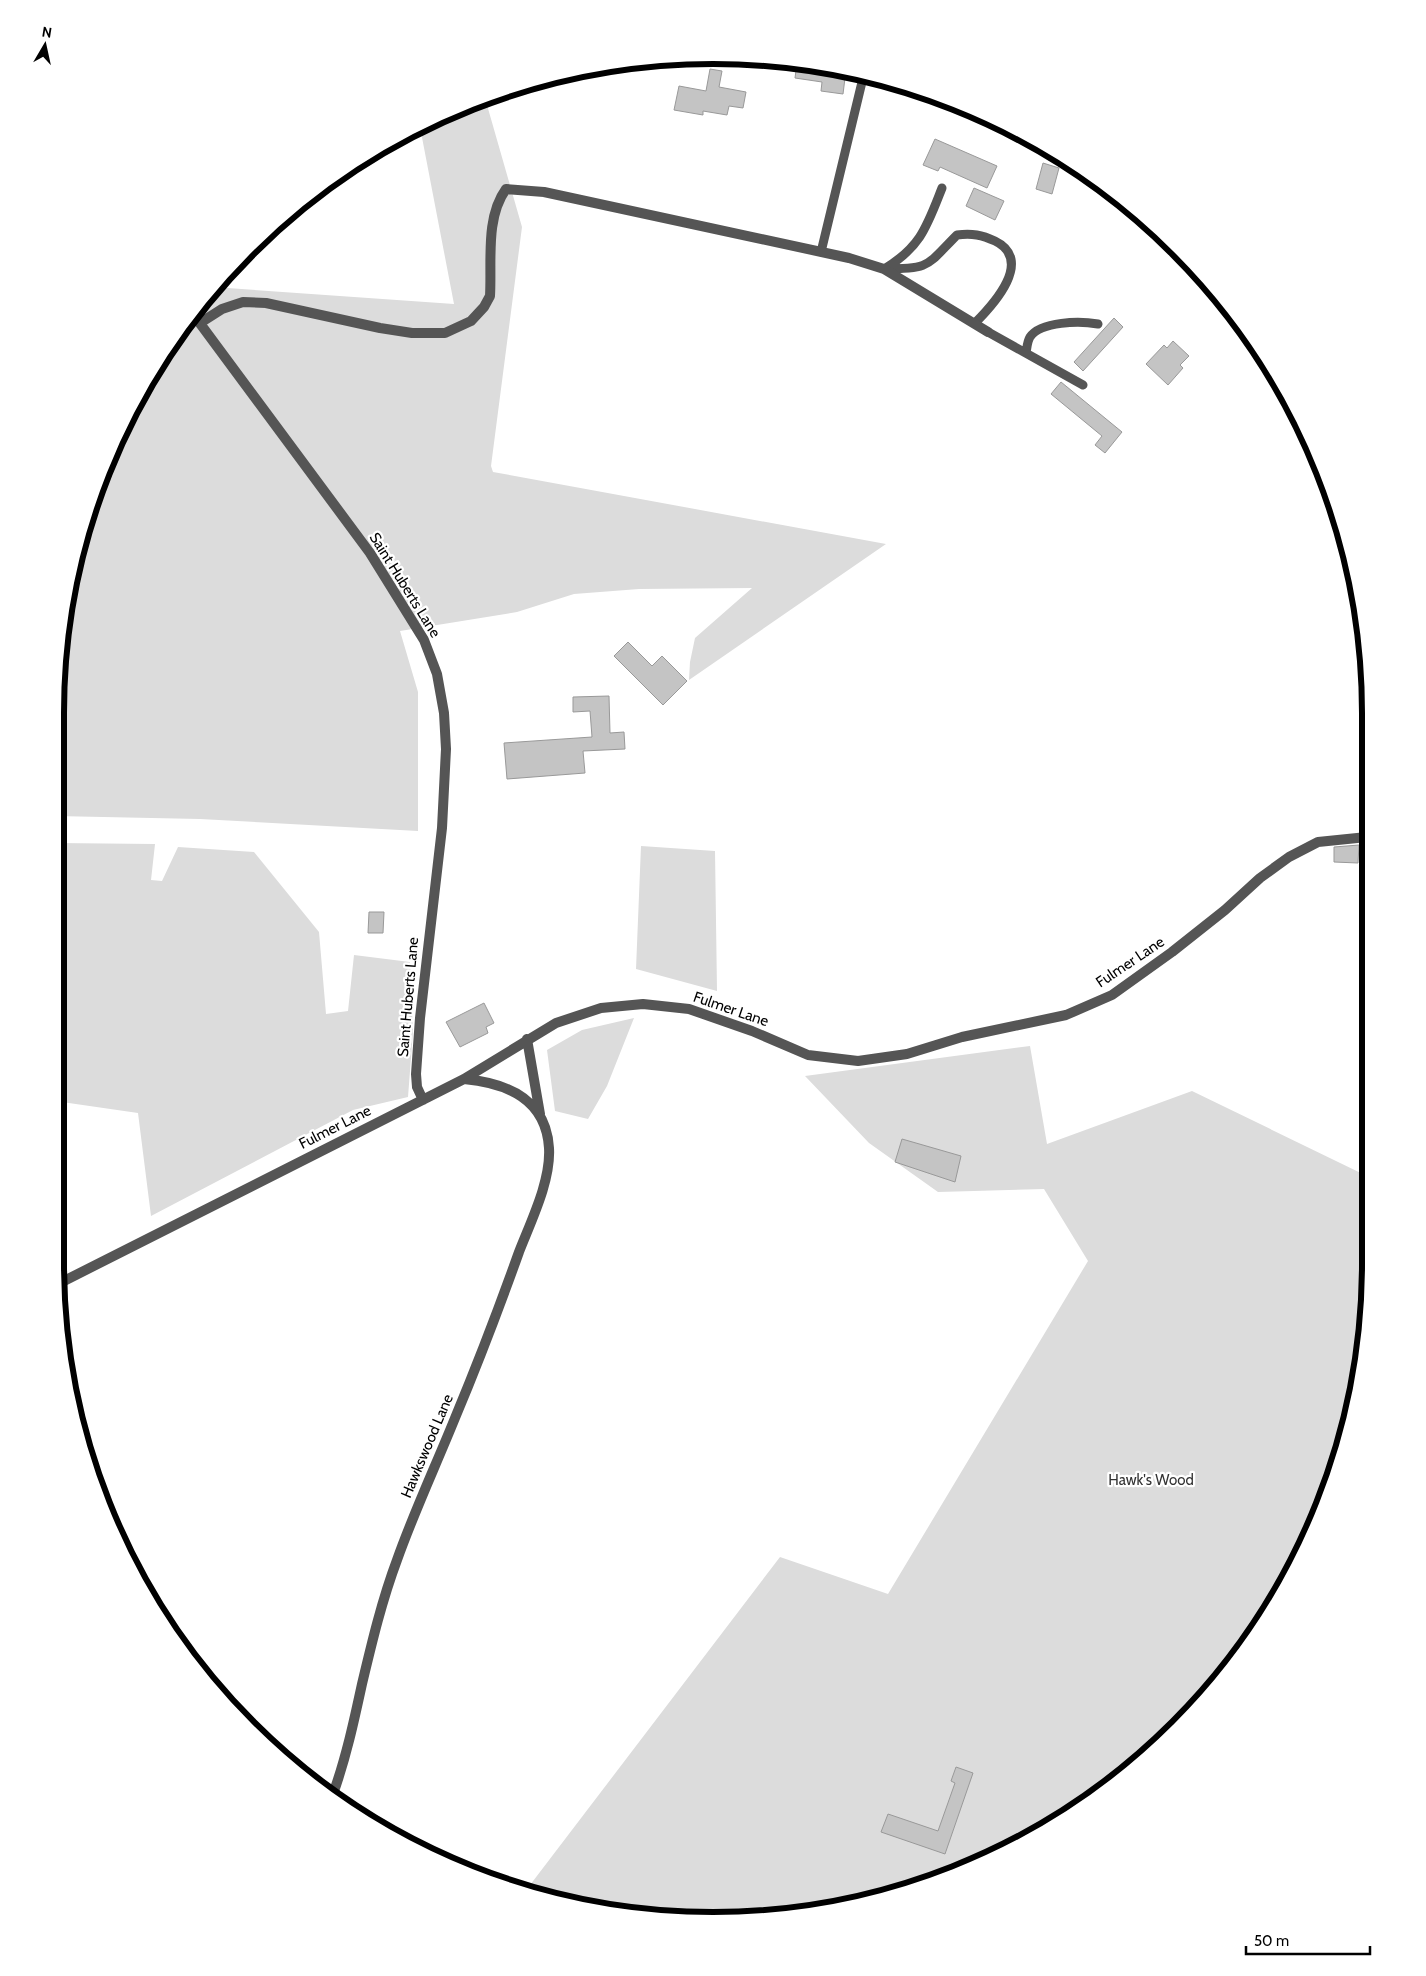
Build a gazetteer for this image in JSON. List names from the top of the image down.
{
  "streets": {
    "street": ["Saint Huberts Lane", "Fulmer Lane", "Hawkswood Lane"]
  },
  "crossings": [
    ["Saint Huberts Lane", "Fulmer Lane"],
    ["Fulmer Lane", "Hawkswood Lane"]
  ],
  "parks": ["Hawk's Wood"],
  "scale_bar": "50 m",
  "north": "top"
}
